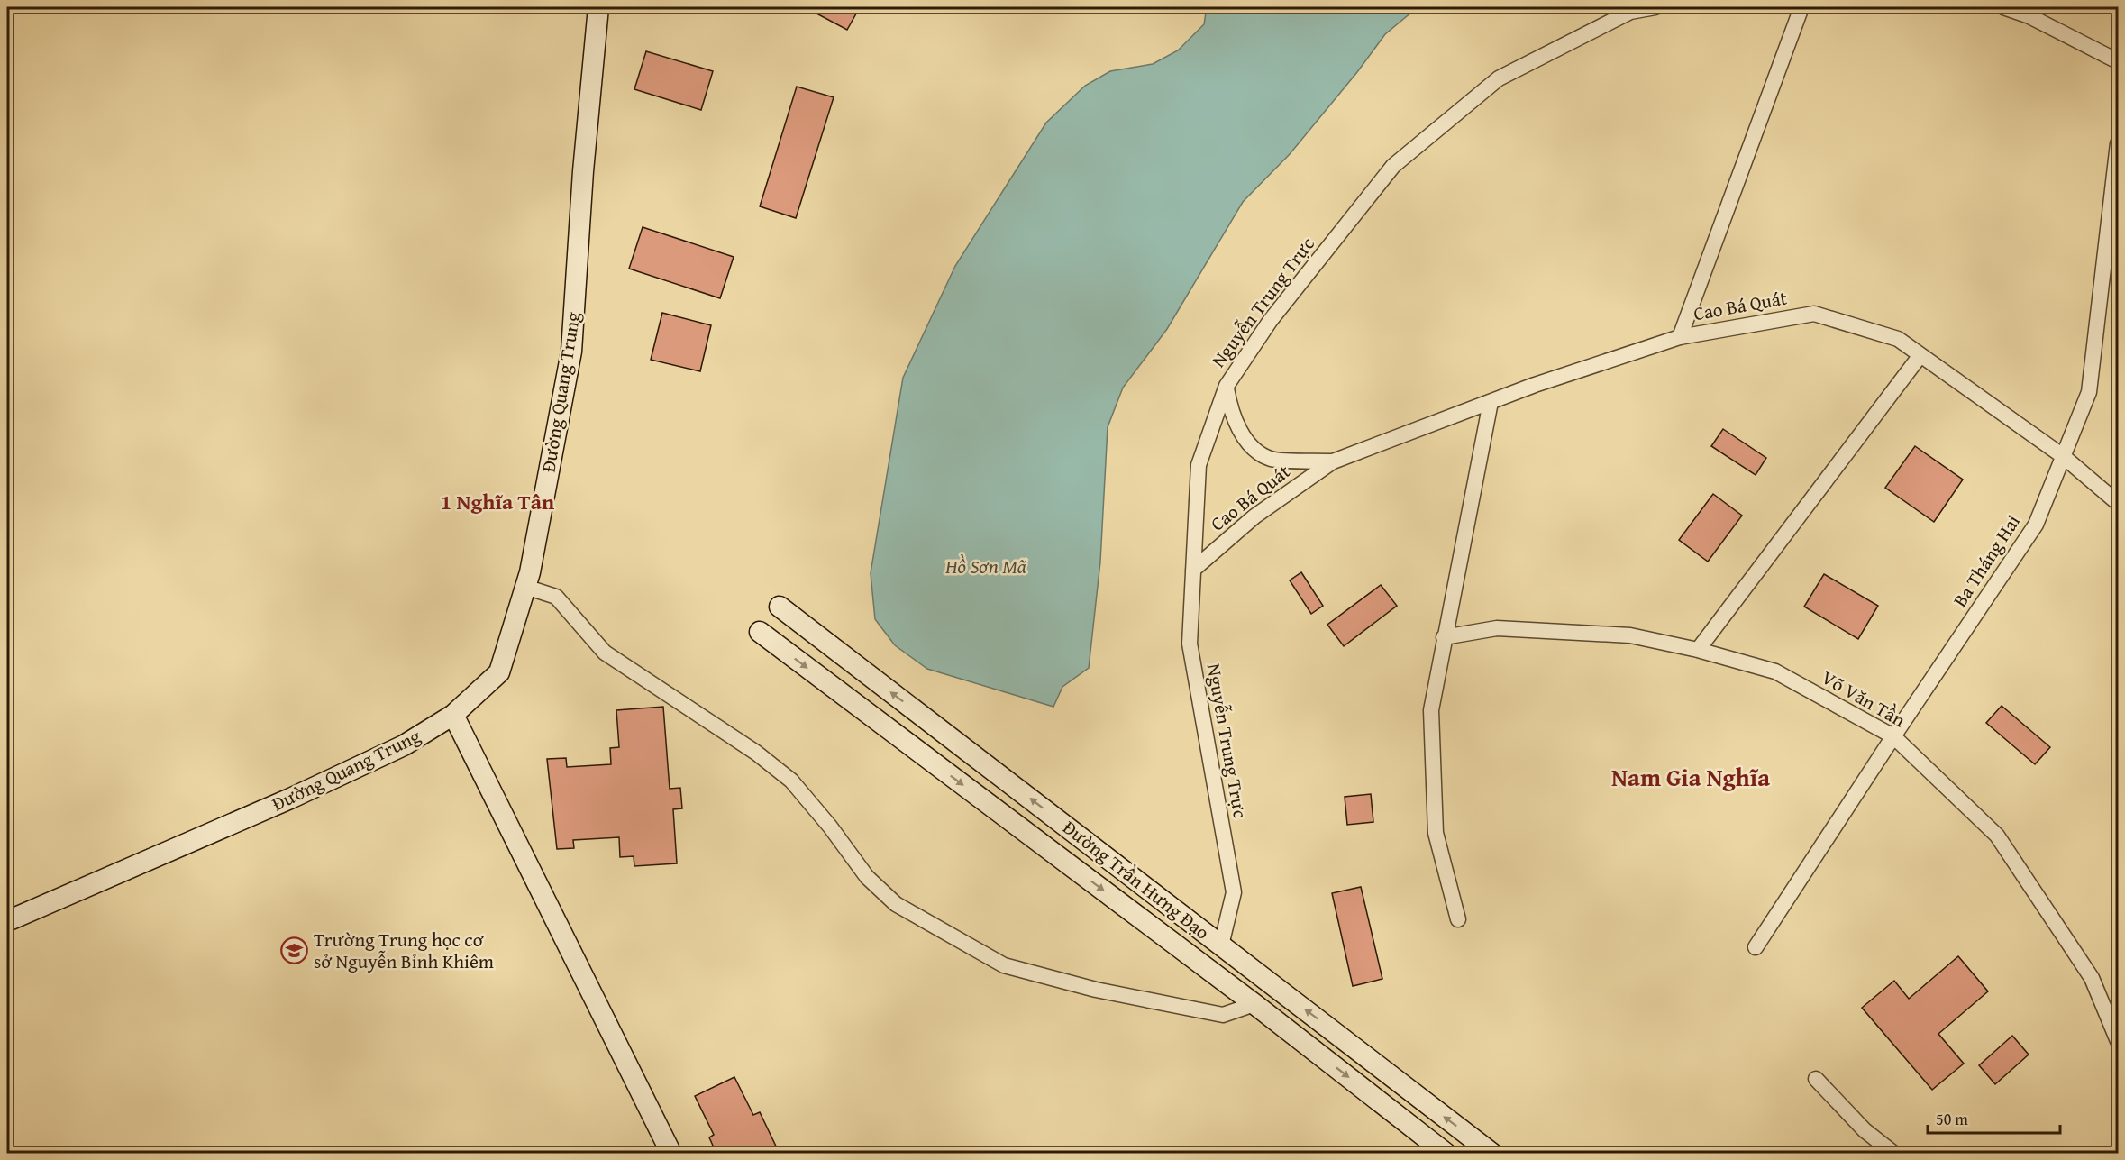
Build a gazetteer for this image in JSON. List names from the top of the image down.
{
  "streets": {
    "street": [
      "Nguyễn Trung Trực",
      "Cao Bá Quát",
      "Đường Quang Trung",
      "Ba Tháng Hai",
      "Võ Văn Tần",
      "Đường Trần Hưng Đạo"
    ]
  },
  "crossings": [
    ["Nguyễn Trung Trực", "Cao Bá Quát"],
    ["Nguyễn Trung Trực", "Đường Trần Hưng Đạo"],
    ["Cao Bá Quát", "Ba Tháng Hai"],
    ["Ba Tháng Hai", "Võ Văn Tần"]
  ],
  "districts": ["1 Nghĩa Tân", "Nam Gia Nghĩa"],
  "water": ["Hồ Sơn Mã"],
  "places": {
    "school or university": ["Trường Trung học cơ sở Nguyễn Bỉnh Khiêm"]
  },
  "scale_bar": "50 m"
}
